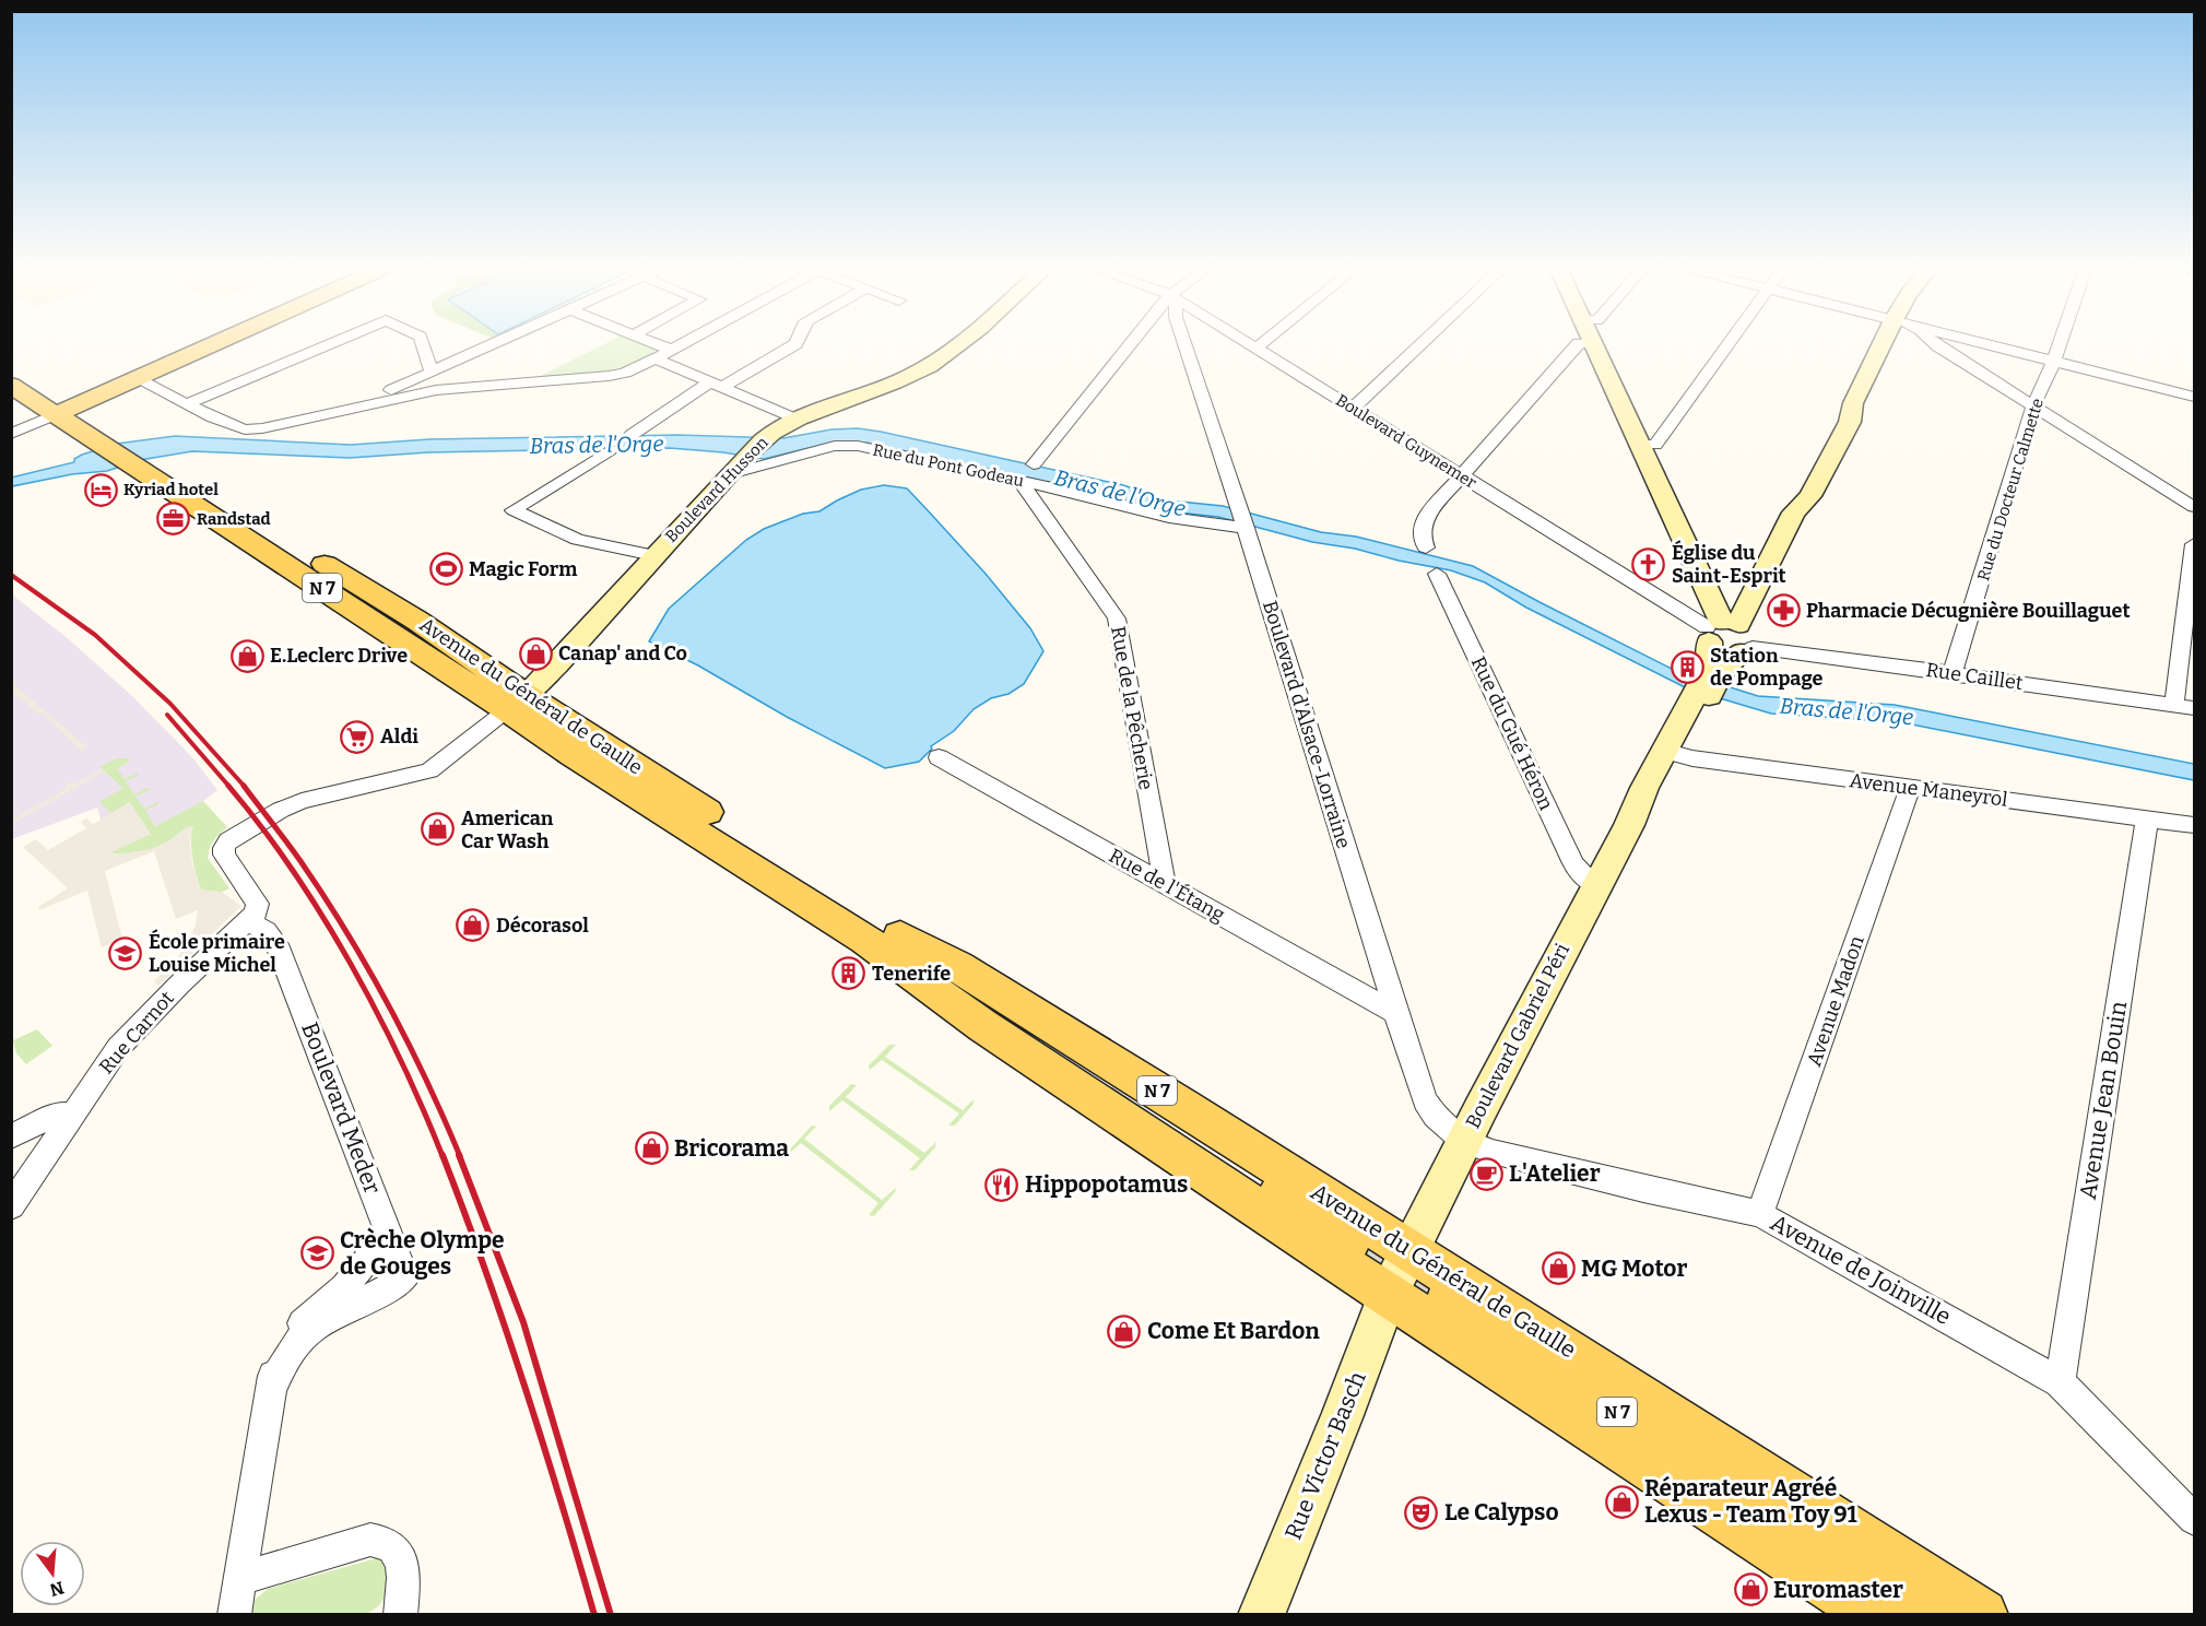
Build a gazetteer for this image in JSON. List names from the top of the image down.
{
  "streets": {
    "main road": [
      "Boulevard Husson",
      "N 7",
      "Avenue du Général de Gaulle",
      "Boulevard Gabriel Péri",
      "Rue Victor Basch"
    ],
    "street": [
      "Boulevard Guynemer",
      "Rue du Pont Godeau",
      "Rue du Docteur Calmette",
      "Rue Caillet",
      "Rue de la Pêcherie",
      "Boulevard d'Alsace-Lorraine",
      "Rue du Gué Héron",
      "Avenue Maneyrol",
      "Rue de l'Étang",
      "Avenue Madon",
      "Rue Carnot",
      "Avenue Jean Bouin",
      "Boulevard Meder",
      "Avenue de Joinville"
    ]
  },
  "crossings": [
    ["Boulevard Guynemer", "Boulevard Gabriel Péri"],
    ["Rue du Pont Godeau", "Boulevard Husson"],
    ["Rue du Pont Godeau", "Rue de la Pêcherie"],
    ["Rue du Pont Godeau", "Boulevard d'Alsace-Lorraine"],
    ["Boulevard Husson", "Avenue du Général de Gaulle"],
    ["Rue du Docteur Calmette", "Rue Caillet"],
    ["N 7", "Avenue du Général de Gaulle"],
    ["Rue Caillet", "Boulevard Gabriel Péri"],
    ["Avenue du Général de Gaulle", "Boulevard Gabriel Péri"],
    ["Avenue du Général de Gaulle", "Rue Victor Basch"],
    ["Rue de la Pêcherie", "Rue de l'Étang"],
    ["Boulevard d'Alsace-Lorraine", "Rue de l'Étang"],
    ["Boulevard d'Alsace-Lorraine", "Boulevard Gabriel Péri"],
    ["Boulevard d'Alsace-Lorraine", "Avenue de Joinville"],
    ["Rue du Gué Héron", "Boulevard Gabriel Péri"],
    ["Avenue Maneyrol", "Avenue Madon"],
    ["Avenue Maneyrol", "Boulevard Gabriel Péri"],
    ["Avenue Maneyrol", "Avenue Jean Bouin"],
    ["Avenue Madon", "Avenue de Joinville"],
    ["Rue Carnot", "Boulevard Meder"],
    ["Boulevard Gabriel Péri", "Avenue de Joinville"],
    ["Boulevard Gabriel Péri", "Rue Victor Basch"],
    ["Avenue Jean Bouin", "Avenue de Joinville"]
  ],
  "water": ["Bras de l'Orge"],
  "places": {
    "hotel": ["Kyriad hotel"],
    "office": ["Randstad"],
    "church": ["Église du Saint-Esprit"],
    "sports": ["Magic Form"],
    "pharmacy": ["Pharmacie Décugnière Bouillaguet"],
    "shop": [
      "Canap' and Co",
      "E.Leclerc Drive",
      "American Car Wash",
      "Décorasol",
      "Bricorama",
      "MG Motor",
      "Come Et Bardon",
      "Réparateur Agréé Lexus - Team Toy 91",
      "Euromaster"
    ],
    "building": ["Station de Pompage", "Tenerife"],
    "supermarket": ["Aldi"],
    "school or university": ["École primaire Louise Michel", "Crèche Olympe de Gouges"],
    "cafe": ["L'Atelier"],
    "restaurant": ["Hippopotamus"],
    "theatre": ["Le Calypso"]
  },
  "north": "bottom"
}
